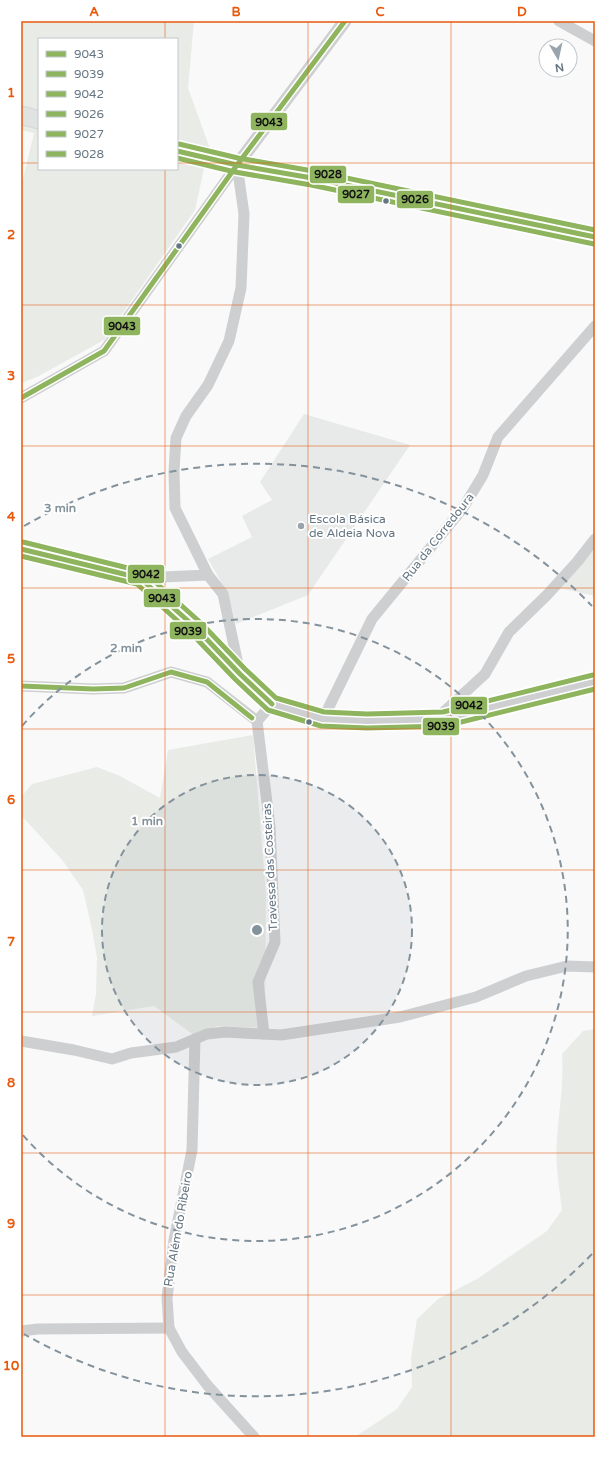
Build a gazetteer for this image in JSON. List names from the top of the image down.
{
  "streets": {
    "street": ["Rua da Corredoura", "Travessa das Costeiras", "Rua Além do Ribeiro"]
  },
  "places": ["Escola Básica de Aldeia Nova"],
  "lines": [
    "transit line 9043",
    "transit line 9028",
    "transit line 9026",
    "transit line 9027",
    "transit line 9042",
    "transit line 9039"
  ],
  "legend": [
    "9043",
    "9039",
    "9042",
    "9026",
    "9027",
    "9028"
  ],
  "north": "bottom",
  "grid": {
    "columns": [
      "A",
      "B",
      "C",
      "D"
    ],
    "rows": [
      "1",
      "2",
      "3",
      "4",
      "5",
      "6",
      "7",
      "8",
      "9",
      "10"
    ]
  },
  "rings": ["3 min", "2 min", "1 min"]
}
